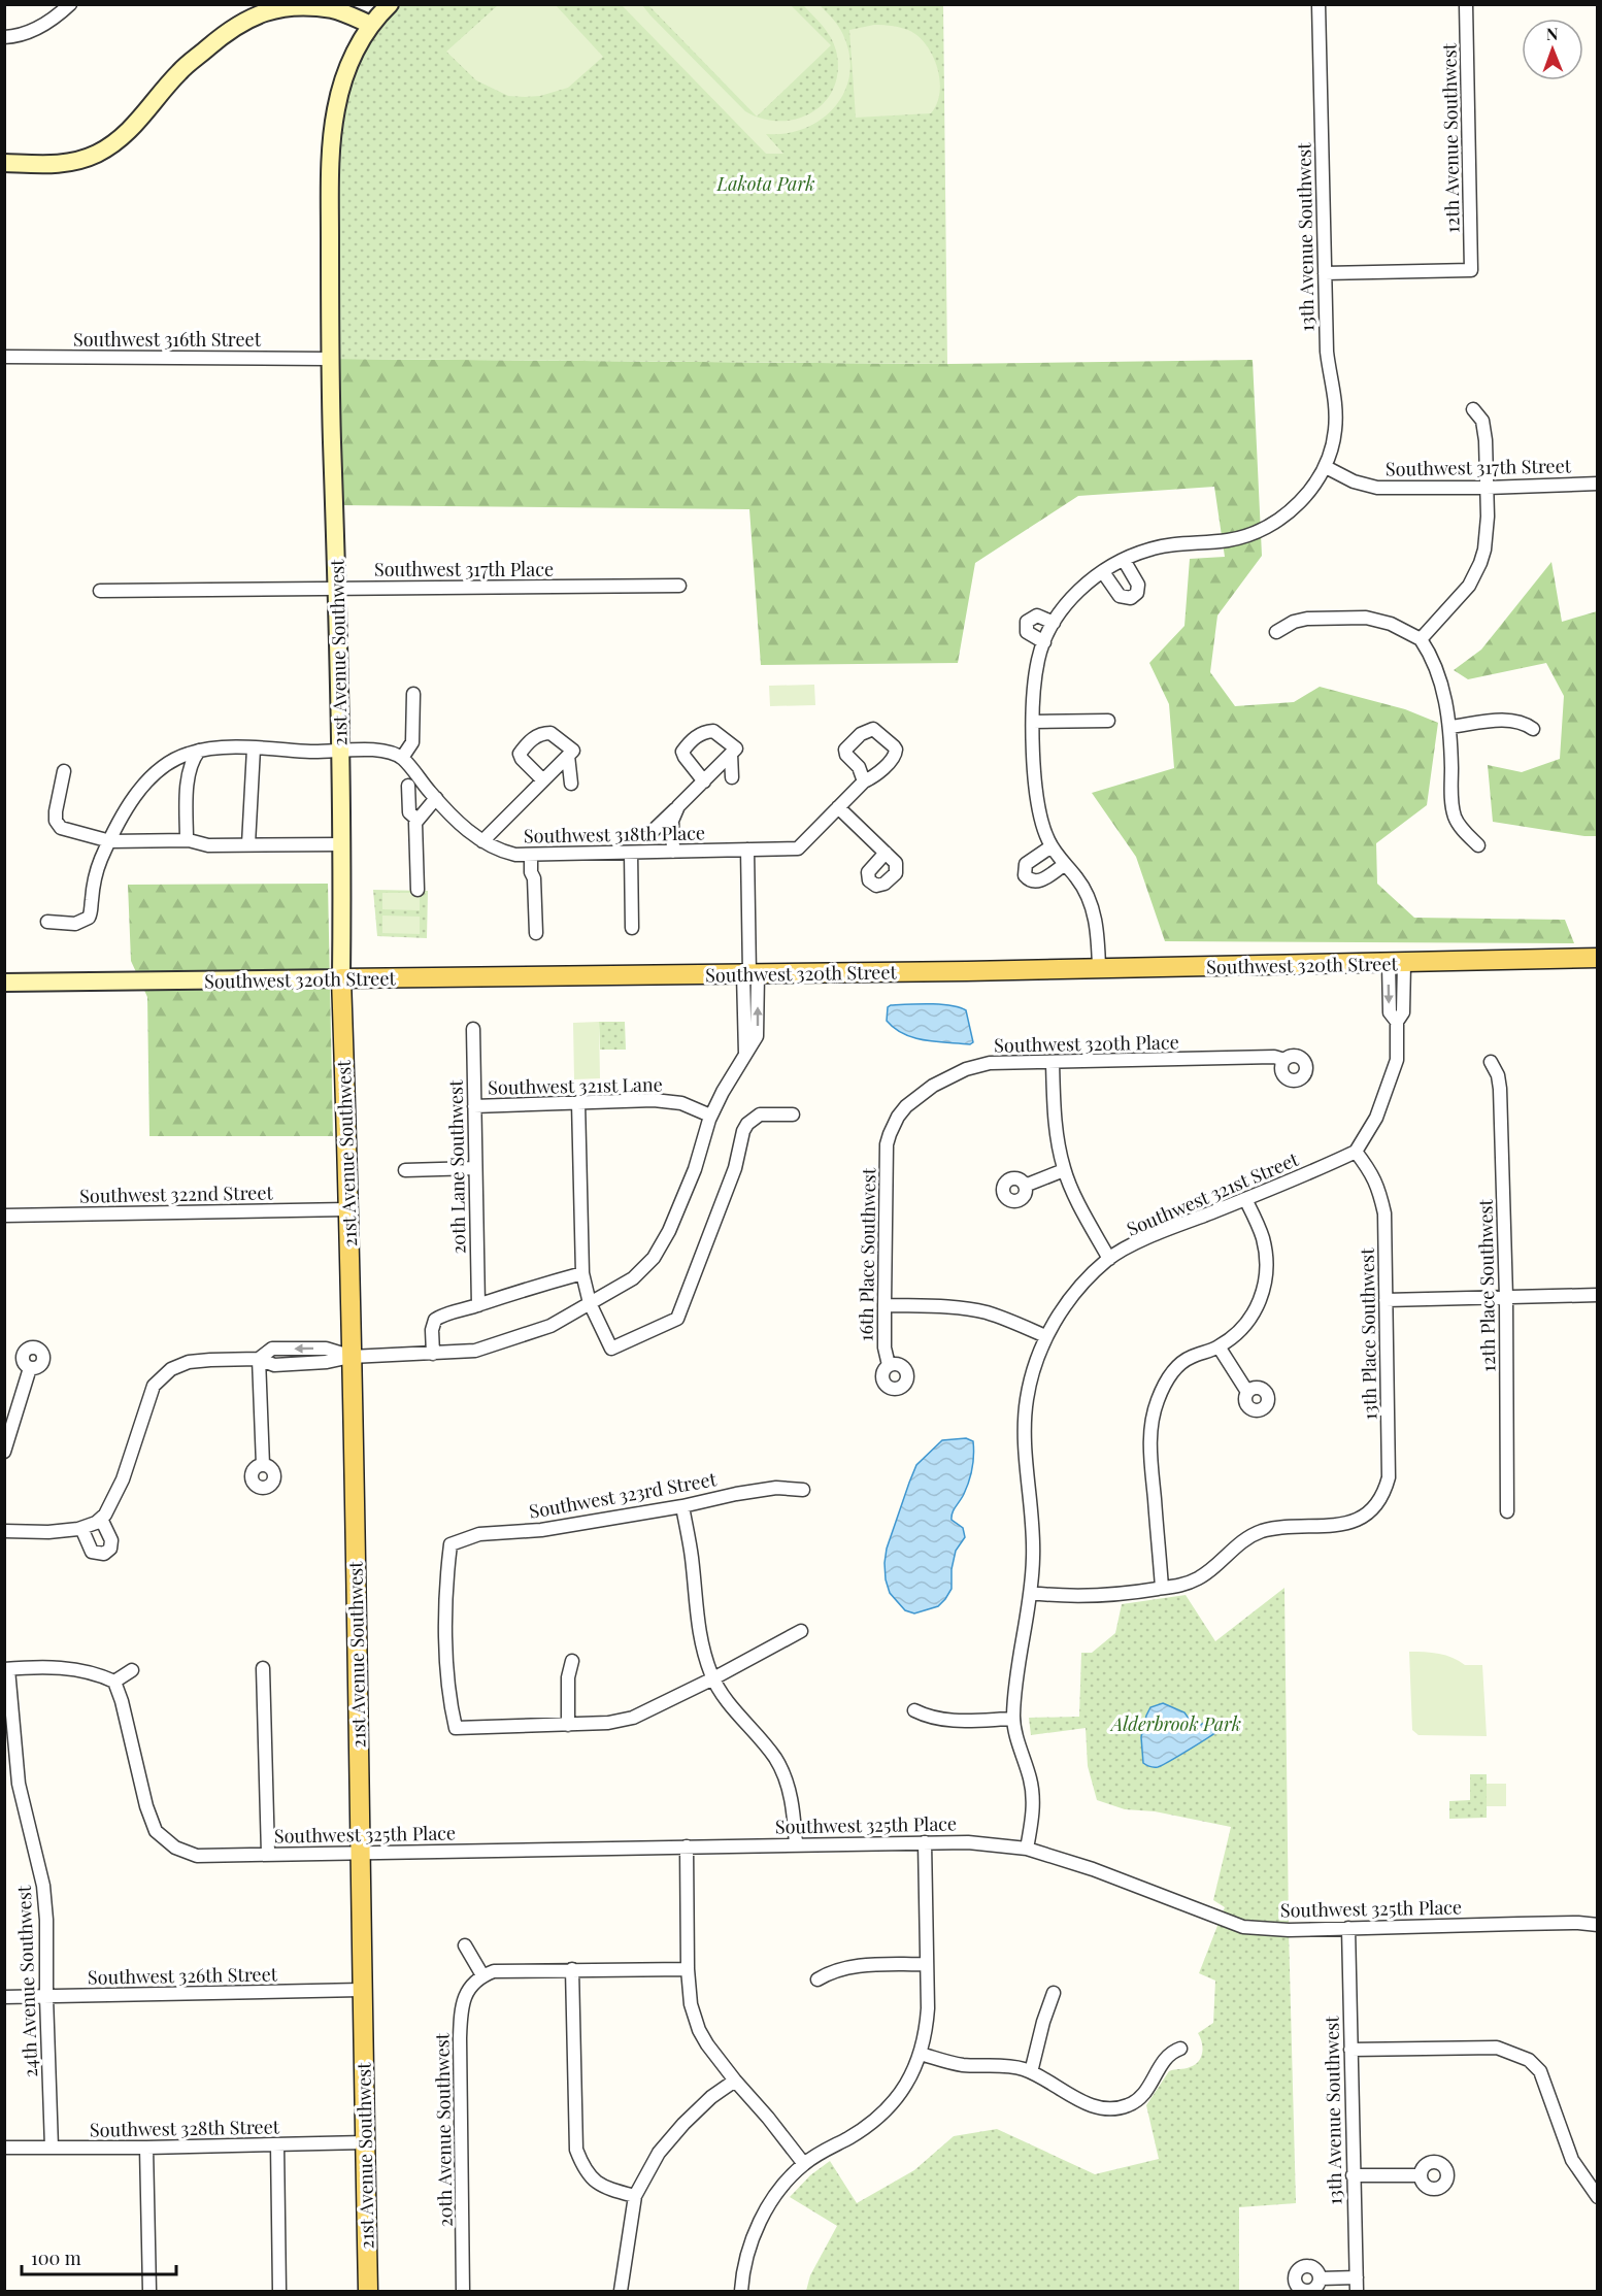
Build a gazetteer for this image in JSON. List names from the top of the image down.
{
  "streets": {
    "main road": ["21st Avenue Southwest", "Southwest 320th Street"],
    "street": [
      "12th Avenue Southwest",
      "13th Avenue Southwest",
      "Southwest 316th Street",
      "Southwest 317th Street",
      "Southwest 317th Place",
      "Southwest 318th Place",
      "Southwest 320th Place",
      "Southwest 321st Lane",
      "20th Lane Southwest",
      "Southwest 322nd Street",
      "Southwest 321st Street",
      "16th Place Southwest",
      "12th Place Southwest",
      "13th Place Southwest",
      "Southwest 323rd Street",
      "Southwest 325th Place",
      "Southwest 326th Street",
      "24th Avenue Southwest",
      "Southwest 328th Street",
      "20th Avenue Southwest"
    ]
  },
  "crossings": [
    ["12th Avenue Southwest", "13th Avenue Southwest"],
    ["13th Avenue Southwest", "Southwest 317th Street"],
    ["13th Avenue Southwest", "Southwest 325th Place"],
    ["Southwest 316th Street", "21st Avenue Southwest"],
    ["Southwest 317th Place", "21st Avenue Southwest"],
    ["21st Avenue Southwest", "Southwest 320th Street"],
    ["21st Avenue Southwest", "Southwest 322nd Street"],
    ["21st Avenue Southwest", "Southwest 325th Place"],
    ["21st Avenue Southwest", "Southwest 326th Street"],
    ["21st Avenue Southwest", "Southwest 328th Street"],
    ["Southwest 320th Place", "16th Place Southwest"],
    ["Southwest 321st Lane", "20th Lane Southwest"],
    ["Southwest 321st Street", "13th Place Southwest"],
    ["Southwest 321st Street", "Southwest 325th Place"],
    ["Southwest 326th Street", "24th Avenue Southwest"],
    ["24th Avenue Southwest", "Southwest 328th Street"]
  ],
  "parks": ["Lakota Park", "Alderbrook Park"],
  "scale_bar": "100 m",
  "north": "top"
}
